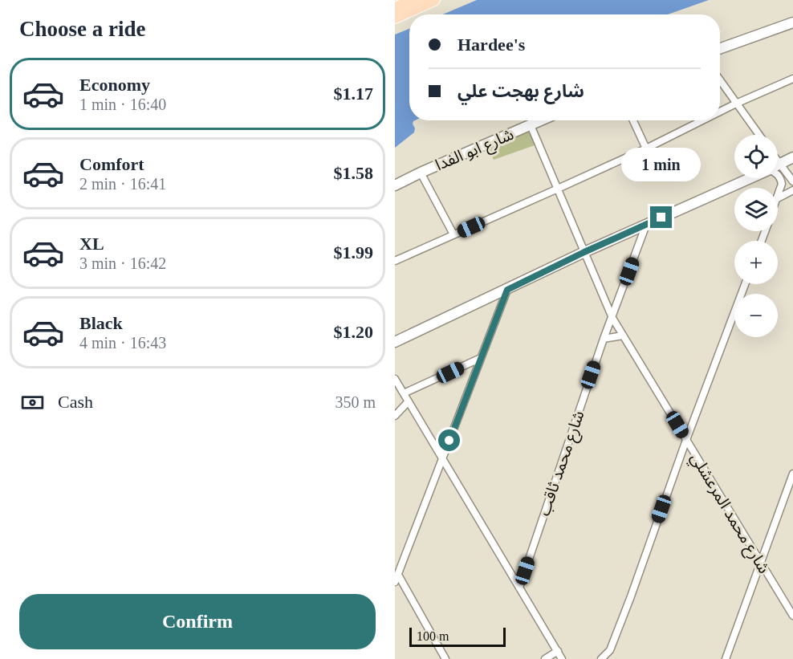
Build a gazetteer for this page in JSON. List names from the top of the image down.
{
  "streets": {
    "street": ["شارع ابو الفدا", "شارع محمد ثاقب", "شارع محمد المرعشلي"]
  },
  "crossings": [
    ["شارع ابو الفدا", "شارع محمد المرعشلي"],
    ["شارع محمد ثاقب", "شارع محمد المرعشلي"]
  ],
  "scale_bar": "100 m",
  "page": {
    "heading": "Choose a ride",
    "banner": ["Hardee's", "شارع بهجت علي"],
    "list": [
      {
        "name": "Economy",
        "note": "1 min · 16:40",
        "value": "$1.17"
      },
      {
        "name": "Comfort",
        "note": "2 min · 16:41",
        "value": "$1.58"
      },
      {
        "name": "XL",
        "note": "3 min · 16:42",
        "value": "$1.99"
      },
      {
        "name": "Black",
        "note": "4 min · 16:43",
        "value": "$1.20"
      }
    ],
    "map_buttons": ["+", "−"],
    "bubble": "1 min",
    "pay": ["Cash", "350 m"],
    "buttons": "Confirm",
    "scale": "100 m"
  }
}
